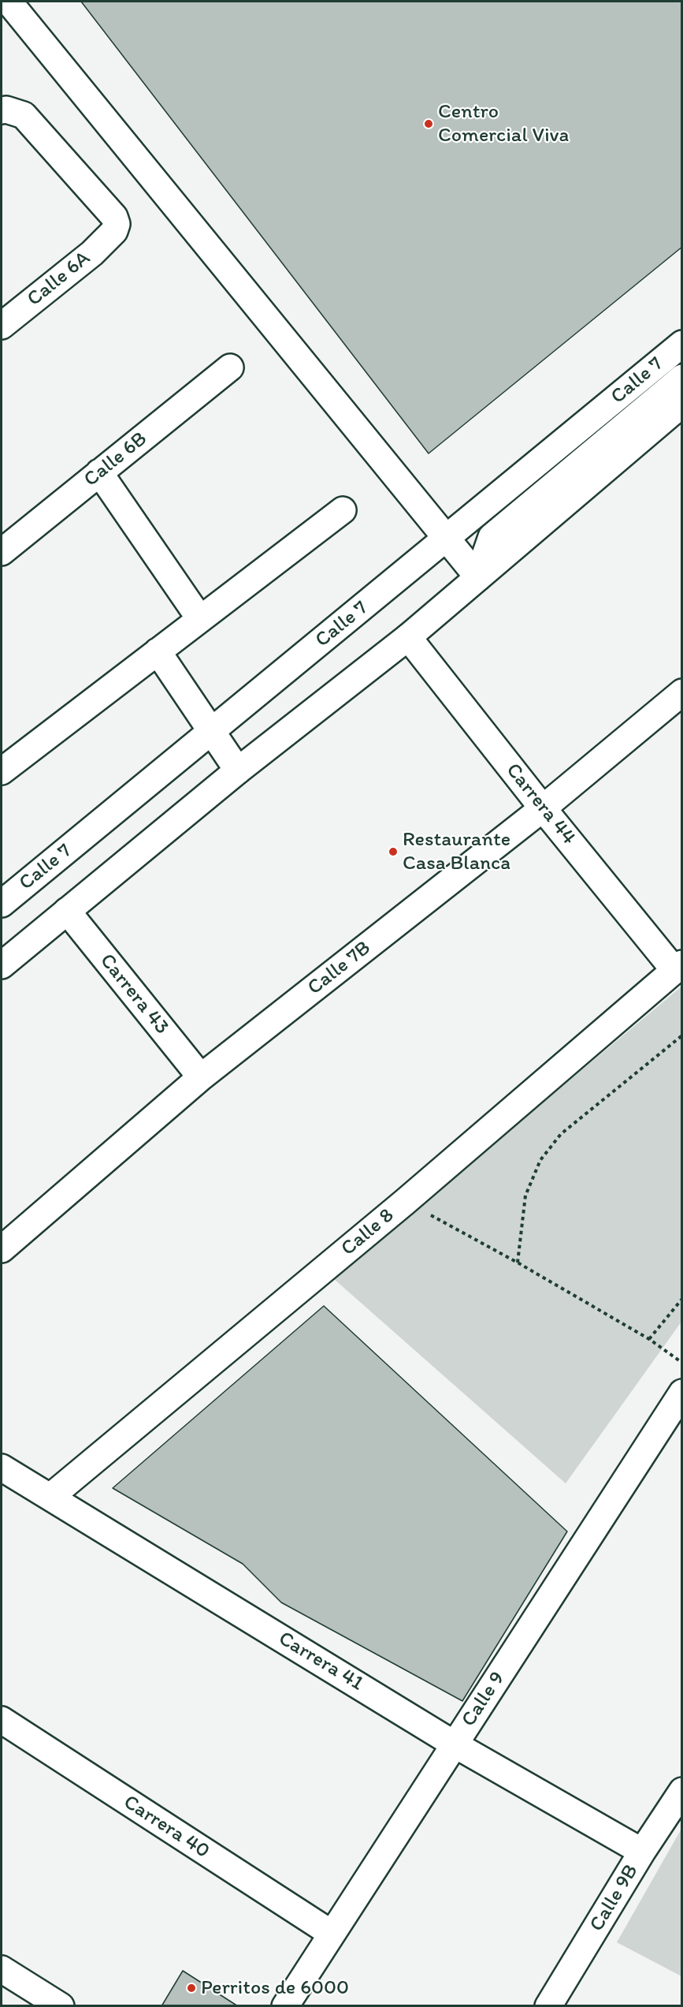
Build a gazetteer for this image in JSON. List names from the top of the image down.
{
  "streets": {
    "street": [
      "Calle 6A",
      "Calle 7",
      "Calle 6B",
      "Carrera 44",
      "Calle 7B",
      "Carrera 43",
      "Calle 8",
      "Carrera 41",
      "Calle 9",
      "Carrera 40",
      "Calle 9B"
    ]
  },
  "crossings": [
    ["Carrera 44", "Calle 7B"],
    ["Carrera 44", "Calle 8"],
    ["Calle 7B", "Carrera 43"],
    ["Calle 8", "Carrera 41"],
    ["Carrera 41", "Calle 9"],
    ["Carrera 41", "Calle 9B"],
    ["Calle 9", "Carrera 40"]
  ],
  "places": ["Centro Comercial Viva", "Restaurante Casa Blanca", "Perritos de 6000"]
}
